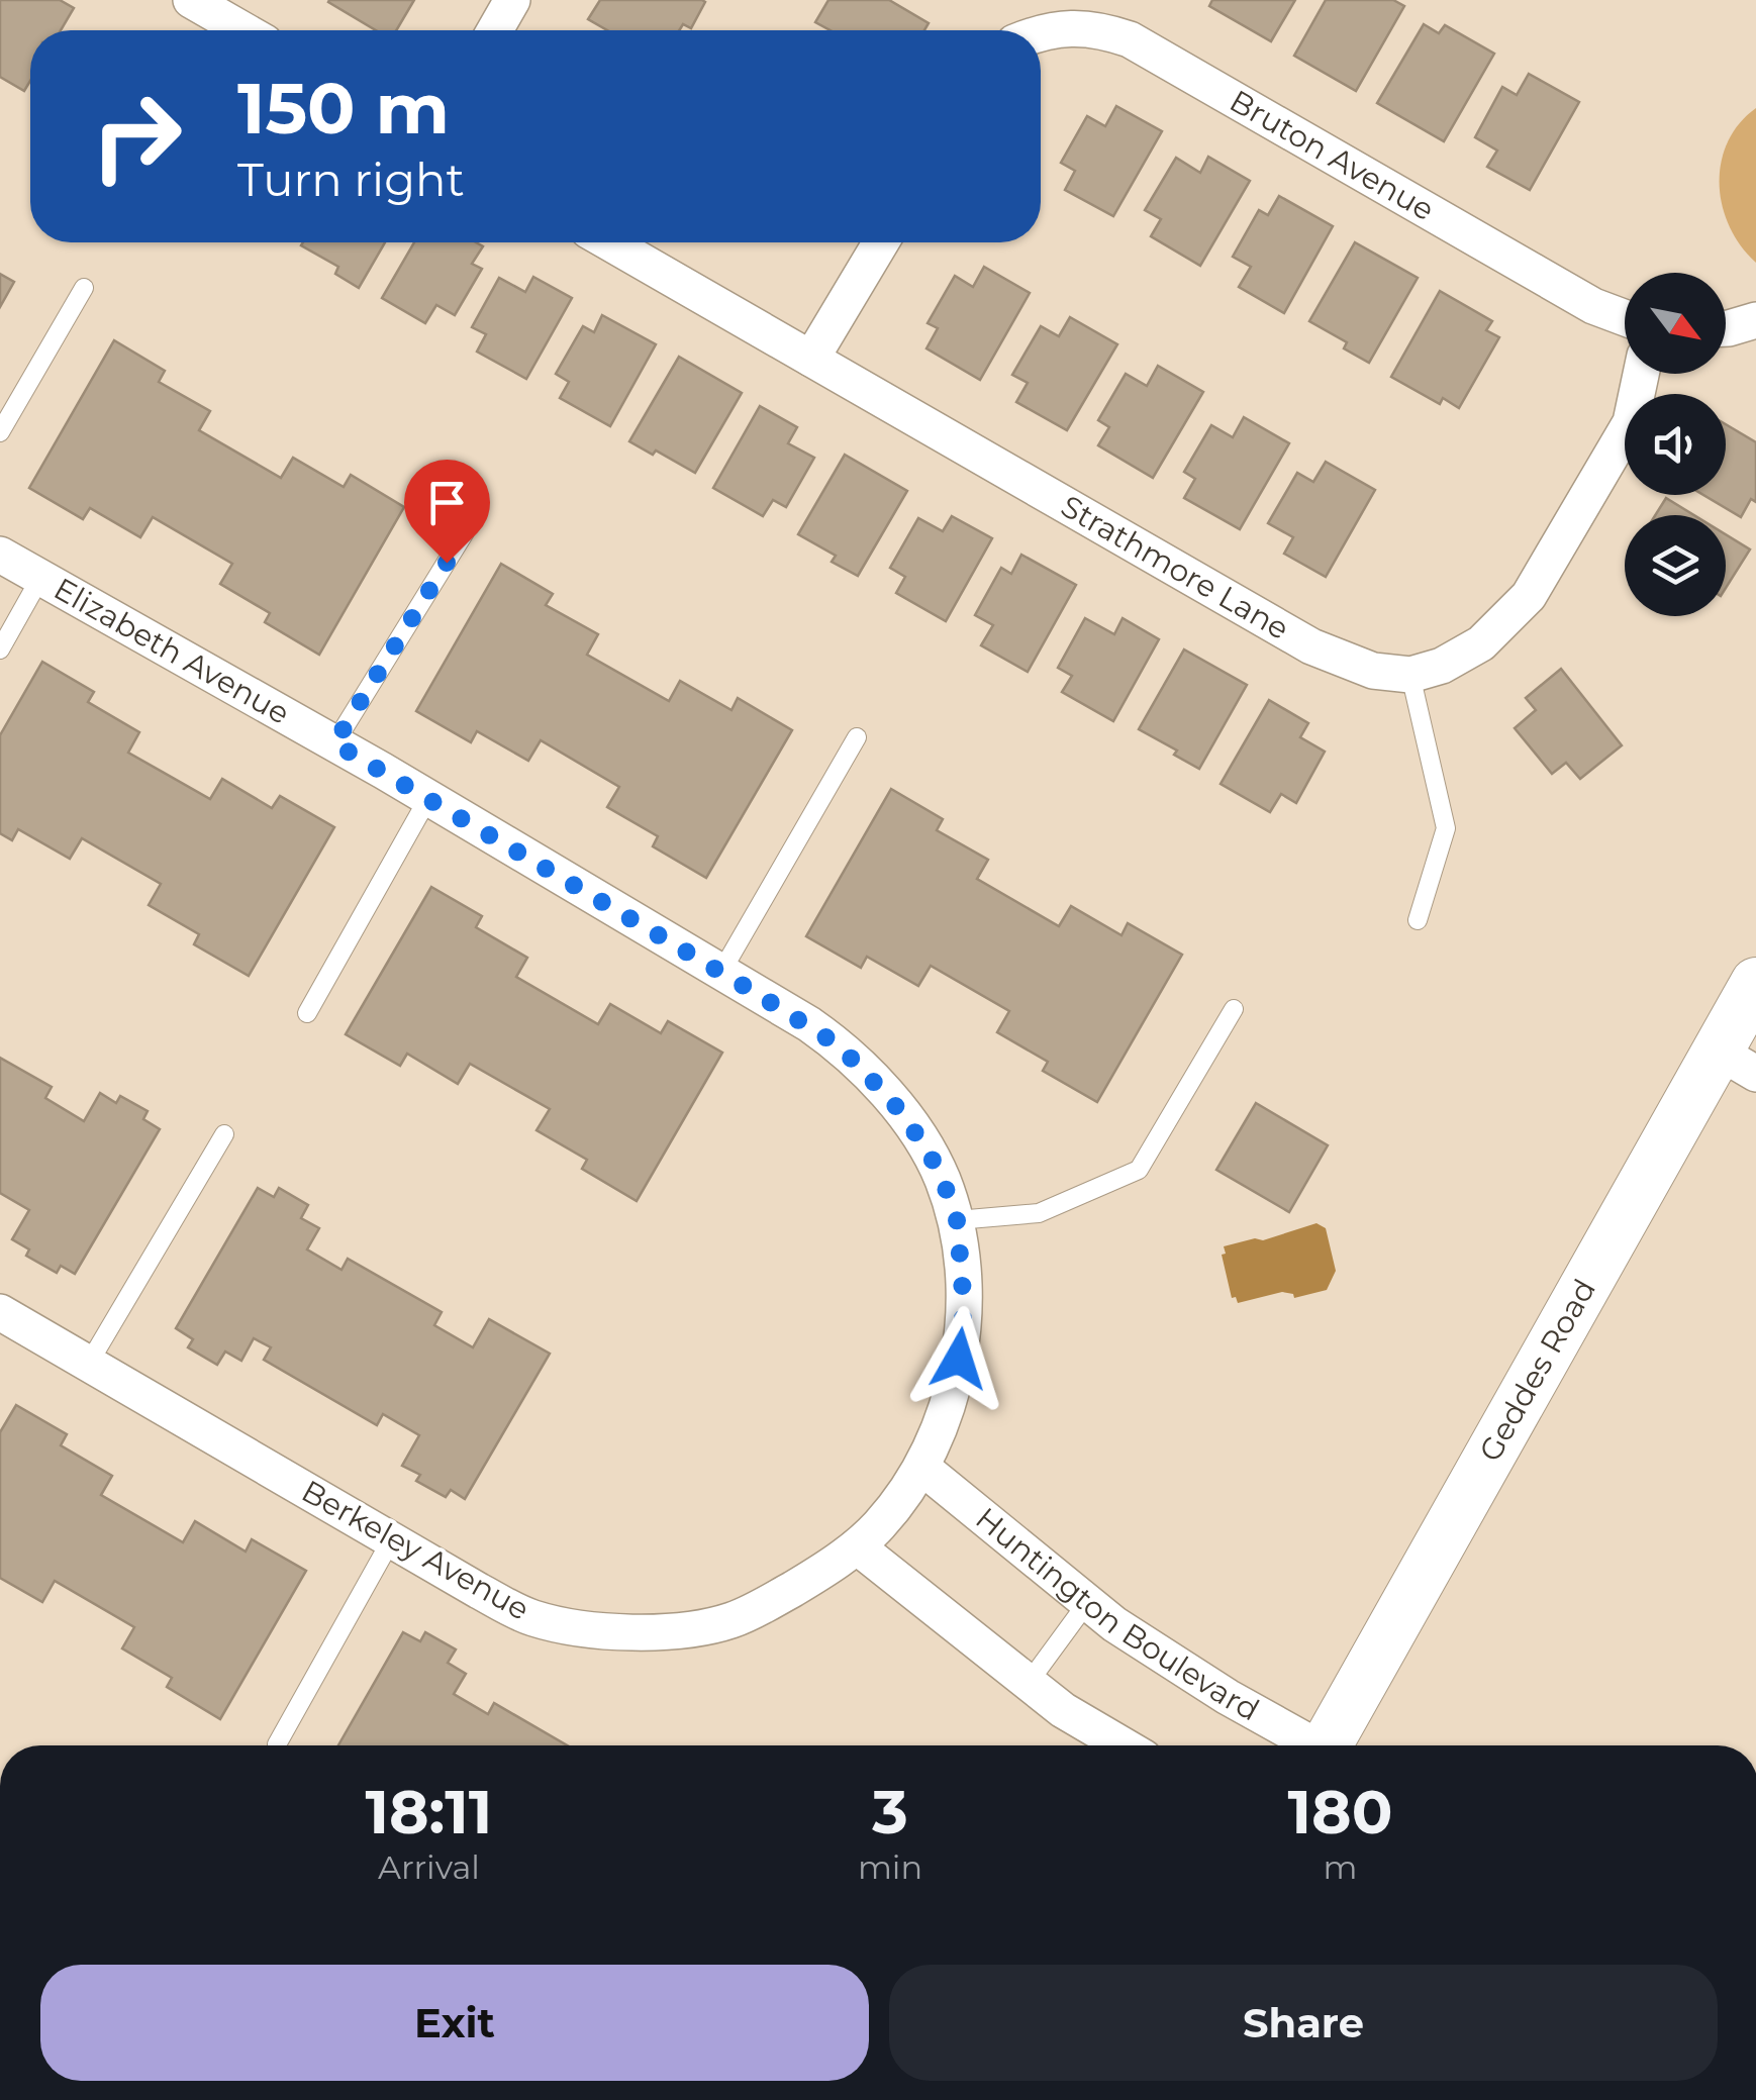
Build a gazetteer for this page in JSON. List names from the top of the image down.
{
  "streets": {
    "main road": ["Geddes Road"],
    "street": [
      "Bruton Avenue",
      "Strathmore Lane",
      "Elizabeth Avenue",
      "Berkeley Avenue",
      "Huntington Boulevard"
    ]
  },
  "crossings": [
    ["Elizabeth Avenue", "Berkeley Avenue"],
    ["Elizabeth Avenue", "Huntington Boulevard"]
  ],
  "north": "bottom right",
  "page": {
    "turn": ["150 m", "Turn right"],
    "eta": [
      "18:11",
      "Arrival",
      "3",
      "min",
      "180",
      "m"
    ],
    "buttons": ["Exit", "Share"]
  }
}
